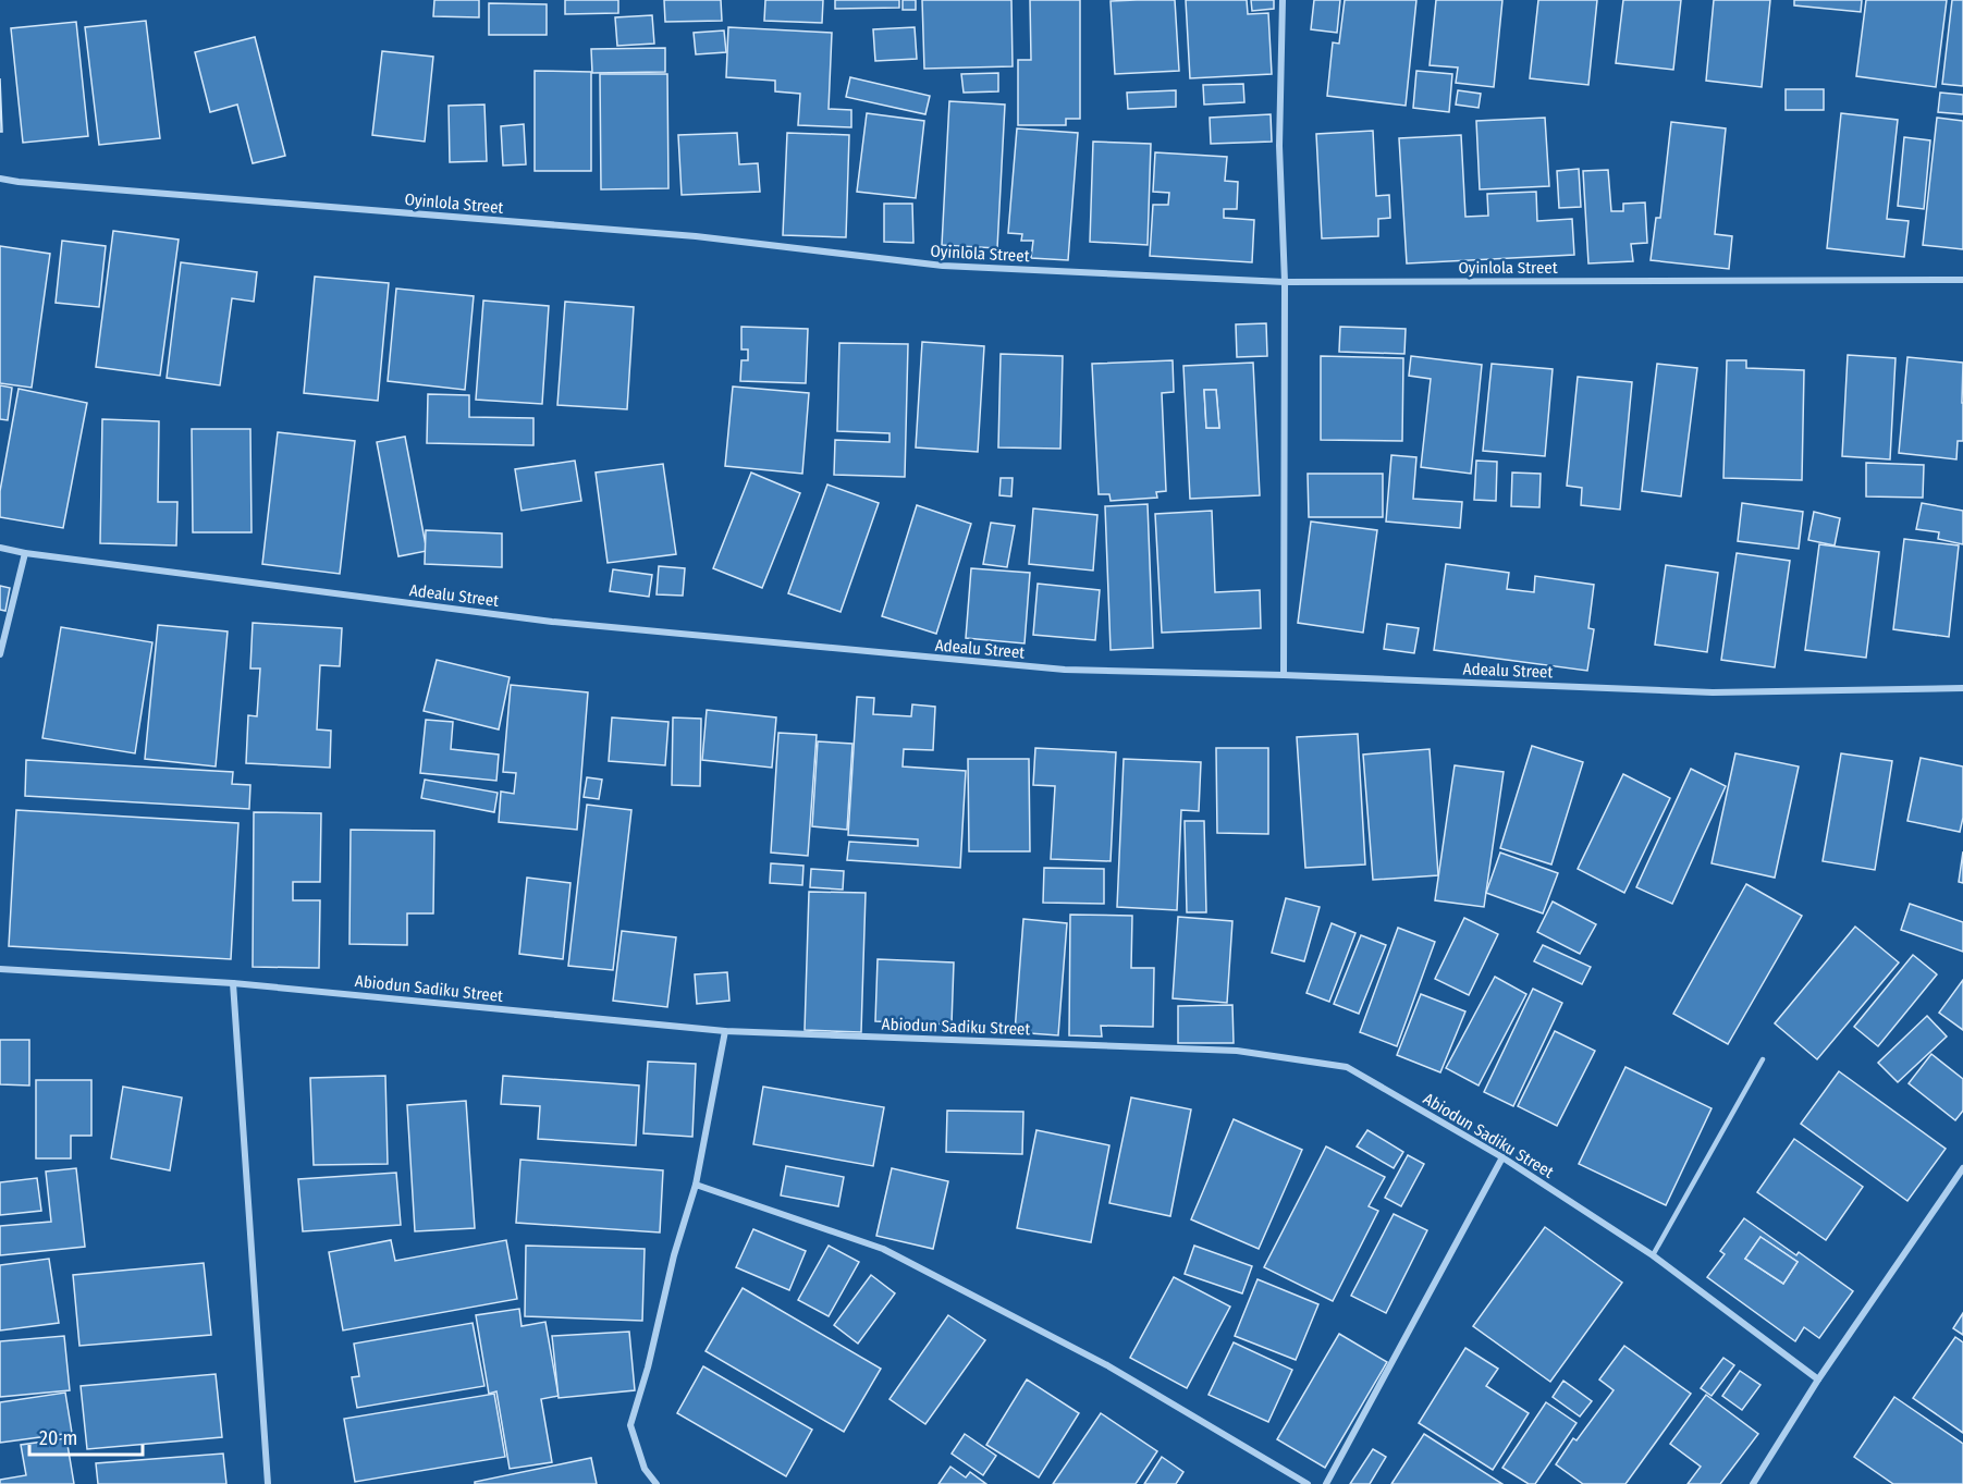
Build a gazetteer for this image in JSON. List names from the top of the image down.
{
  "streets": {
    "street": ["Oyinlola Street", "Adealu Street", "Abiodun Sadiku Street"]
  },
  "scale_bar": "20 m"
}
